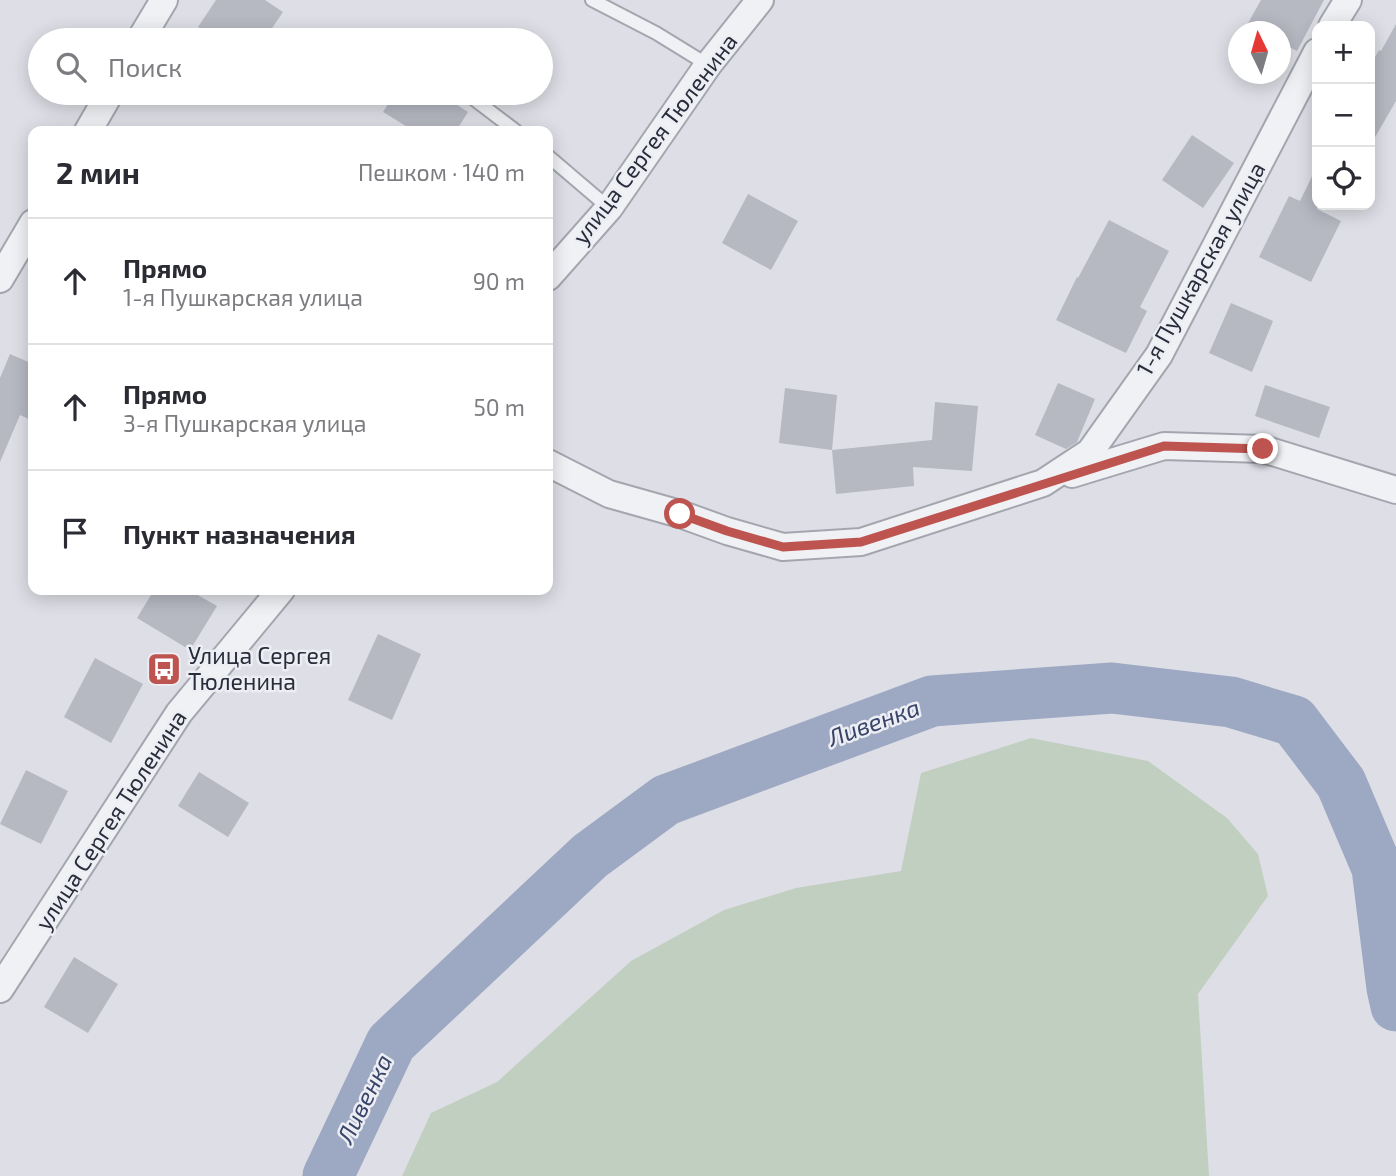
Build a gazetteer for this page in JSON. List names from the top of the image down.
{
  "streets": {
    "street": ["улица Сергея Тюленина", "1-я Пушкарская улица"]
  },
  "water": ["Ливенка"],
  "places": {
    "bus stop": ["Улица Сергея Тюленина"]
  },
  "north": "top",
  "page": {
    "map_buttons": ["+", "−"],
    "search": "Поиск",
    "heading": ["2 мин", "Пешком · 140 m"],
    "list": [
      ["Прямо", "1-я Пушкарская улица", "90 m"],
      ["Прямо", "3-я Пушкарская улица", "50 m"],
      "Пункт назначения"
    ]
  }
}
